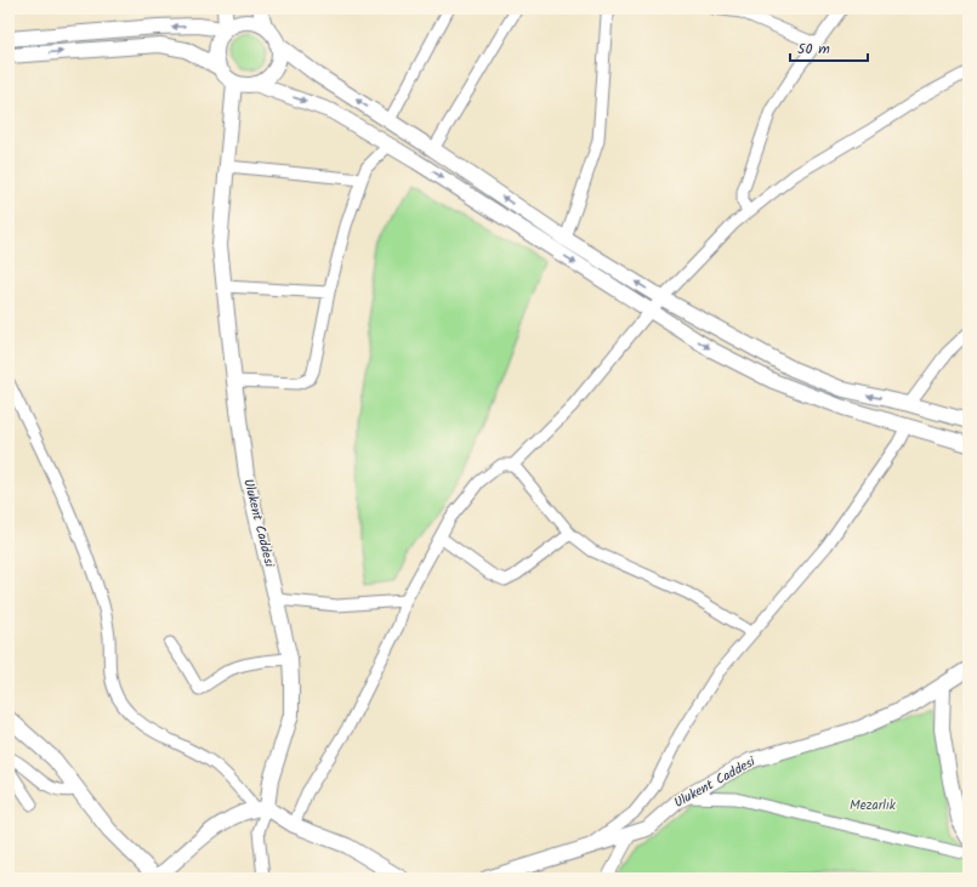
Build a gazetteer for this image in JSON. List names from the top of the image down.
{
  "streets": {
    "street": ["Ulukent Caddesi"]
  },
  "parks": ["Mezarlık"],
  "scale_bar": "50 m"
}
